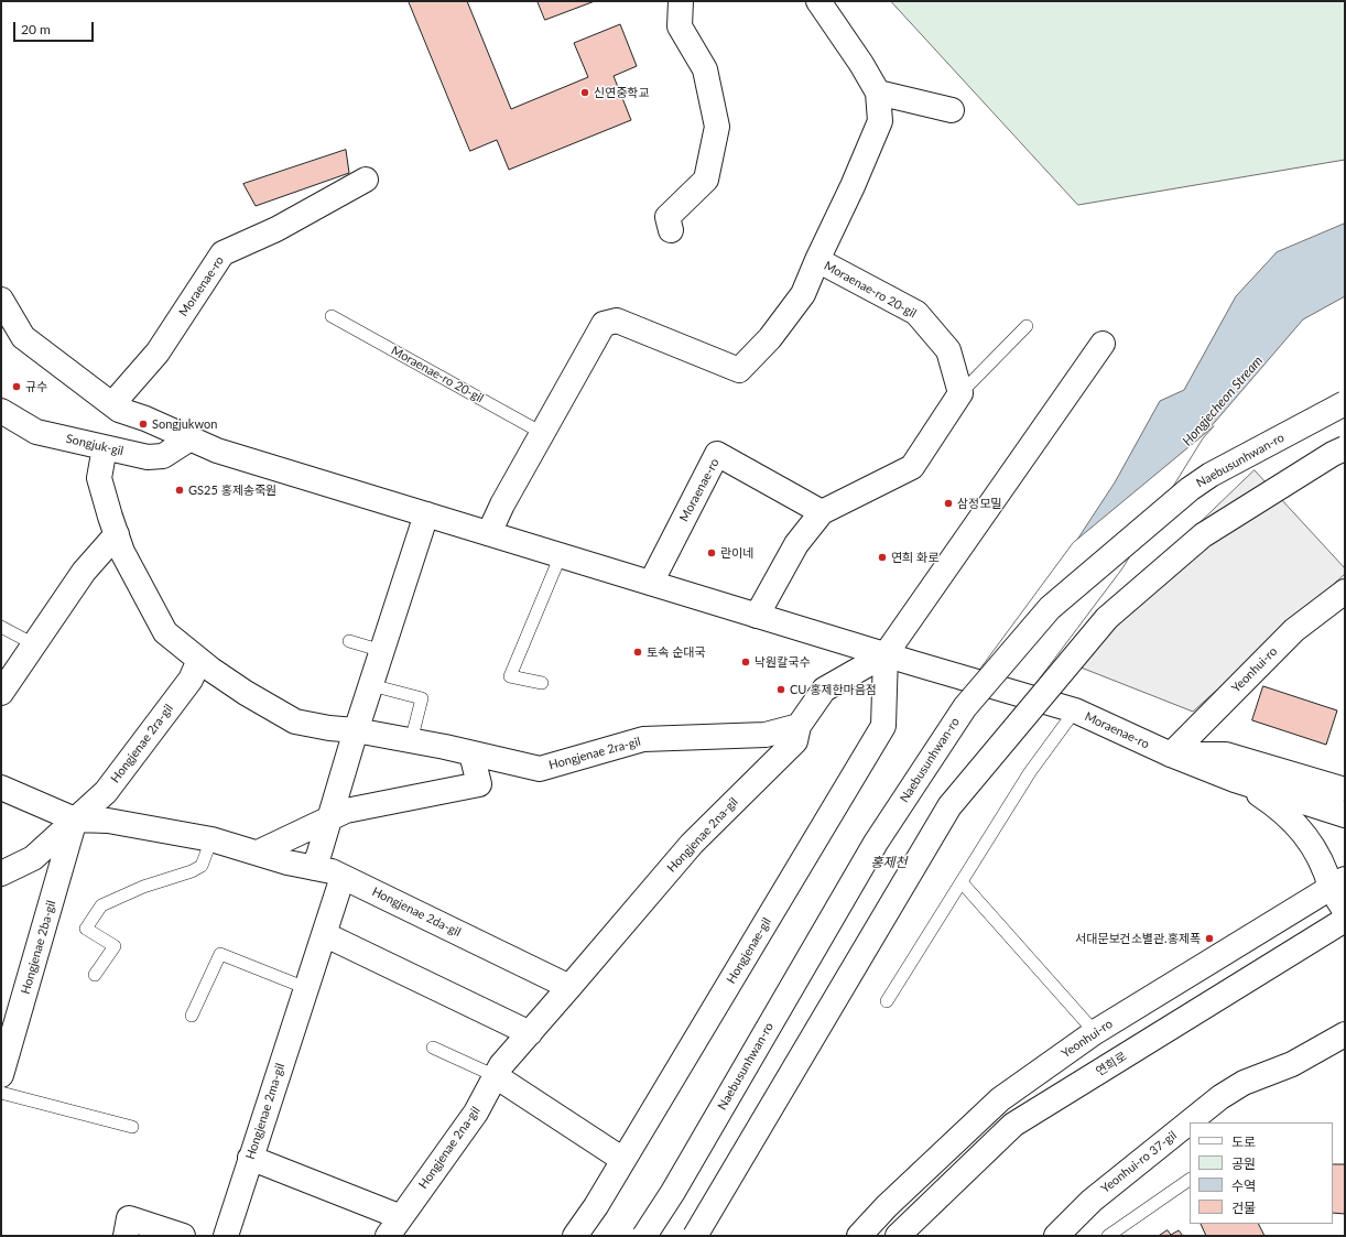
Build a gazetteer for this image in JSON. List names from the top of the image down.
{
  "streets": {
    "main road": [
      "Moraenae-ro",
      "Moraenae-ro 20-gil",
      "Songjuk-gil",
      "Naebusunhwan-ro",
      "Yeonhui-ro",
      "Hongjenae 2ra-gil",
      "Hongjenae 2na-gil",
      "Hongjenae 2da-gil",
      "Hongjenae 2ba-gil",
      "Hongjenae-gil",
      "연희로",
      "Hongjenae 2ma-gil",
      "Yeonhui-ro 37-gil"
    ]
  },
  "crossings": [
    ["Moraenae-ro", "Moraenae-ro 20-gil"],
    ["Moraenae-ro", "Songjuk-gil"],
    ["Moraenae-ro", "Yeonhui-ro"],
    ["Moraenae-ro", "Hongjenae 2na-gil"],
    ["Moraenae-ro", "Hongjenae-gil"],
    ["Songjuk-gil", "Hongjenae 2ra-gil"],
    ["Hongjenae 2ra-gil", "Hongjenae 2na-gil"],
    ["Hongjenae 2ra-gil", "Hongjenae 2da-gil"],
    ["Hongjenae 2ra-gil", "Hongjenae 2ba-gil"],
    ["Hongjenae 2na-gil", "Hongjenae 2da-gil"],
    ["Hongjenae 2na-gil", "Hongjenae-gil"],
    ["Hongjenae 2na-gil", "Hongjenae 2ma-gil"],
    ["Hongjenae 2da-gil", "Hongjenae 2ba-gil"],
    ["Hongjenae 2da-gil", "Hongjenae 2ma-gil"]
  ],
  "water": ["Hongjecheon Stream", "홍제천"],
  "places": [
    "신연중학교",
    "규수",
    "Songjukwon",
    "GS25 홍제송죽원",
    "삼정모밀",
    "란이네",
    "연희 화로",
    "토속 순대국",
    "낙원칼국수",
    "CU 홍제한마음점",
    "서대문보건소별관.홍제폭"
  ],
  "legend": [
    "도로",
    "공원",
    "수역",
    "건물"
  ],
  "scale_bar": "20 m"
}
